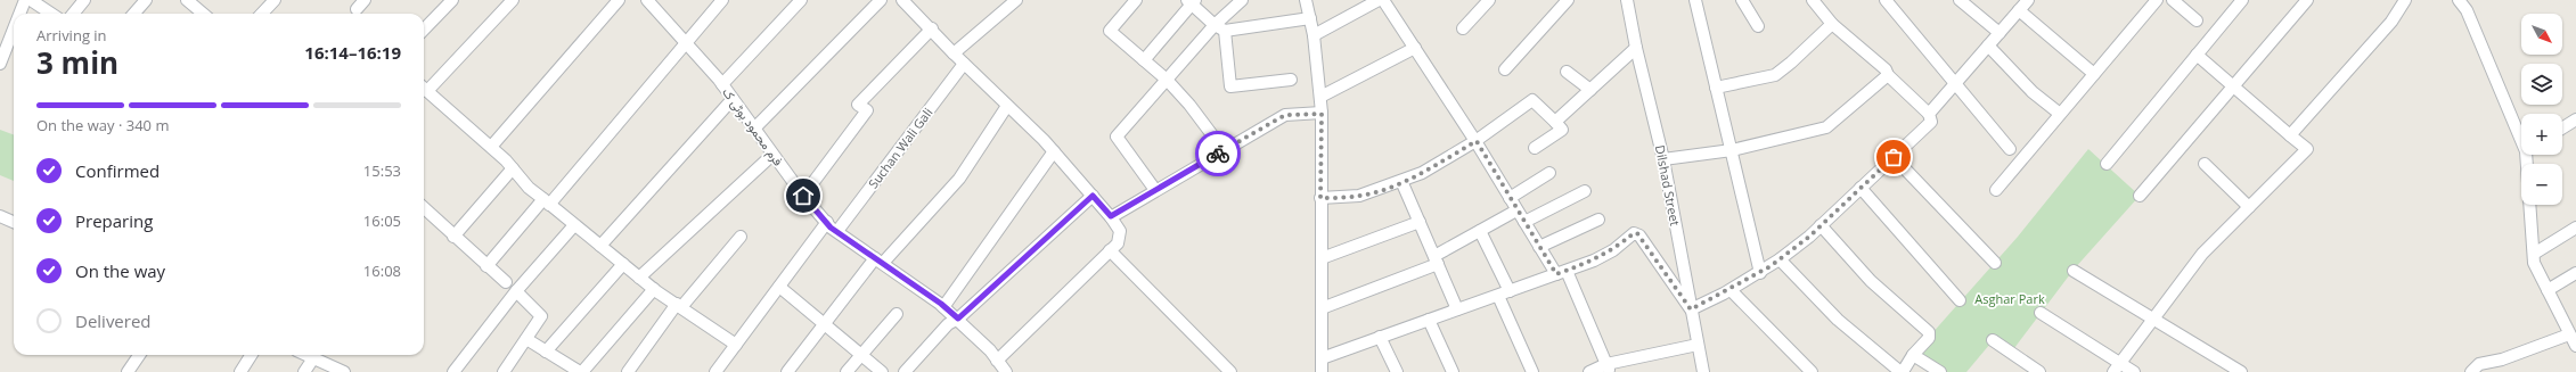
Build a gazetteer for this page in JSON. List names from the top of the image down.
{
  "streets": {
    "street": ["فرم محمود بوٹی ک", "Suchan Wali Gali", "Dilshad Street"]
  },
  "crossings": [
    ["فرم محمود بوٹی ک", "Suchan Wali Gali"]
  ],
  "parks": ["Asghar Park"],
  "north": "bottom right",
  "page": {
    "map_buttons": ["+", "−"],
    "heading": ["3 min", "Arriving in", "16:14–16:19"],
    "bar": "On the way · 340 m",
    "list": [
      ["Confirmed", "15:53"],
      ["Preparing", "16:05"],
      ["On the way", "16:08"],
      "Delivered"
    ]
  }
}
